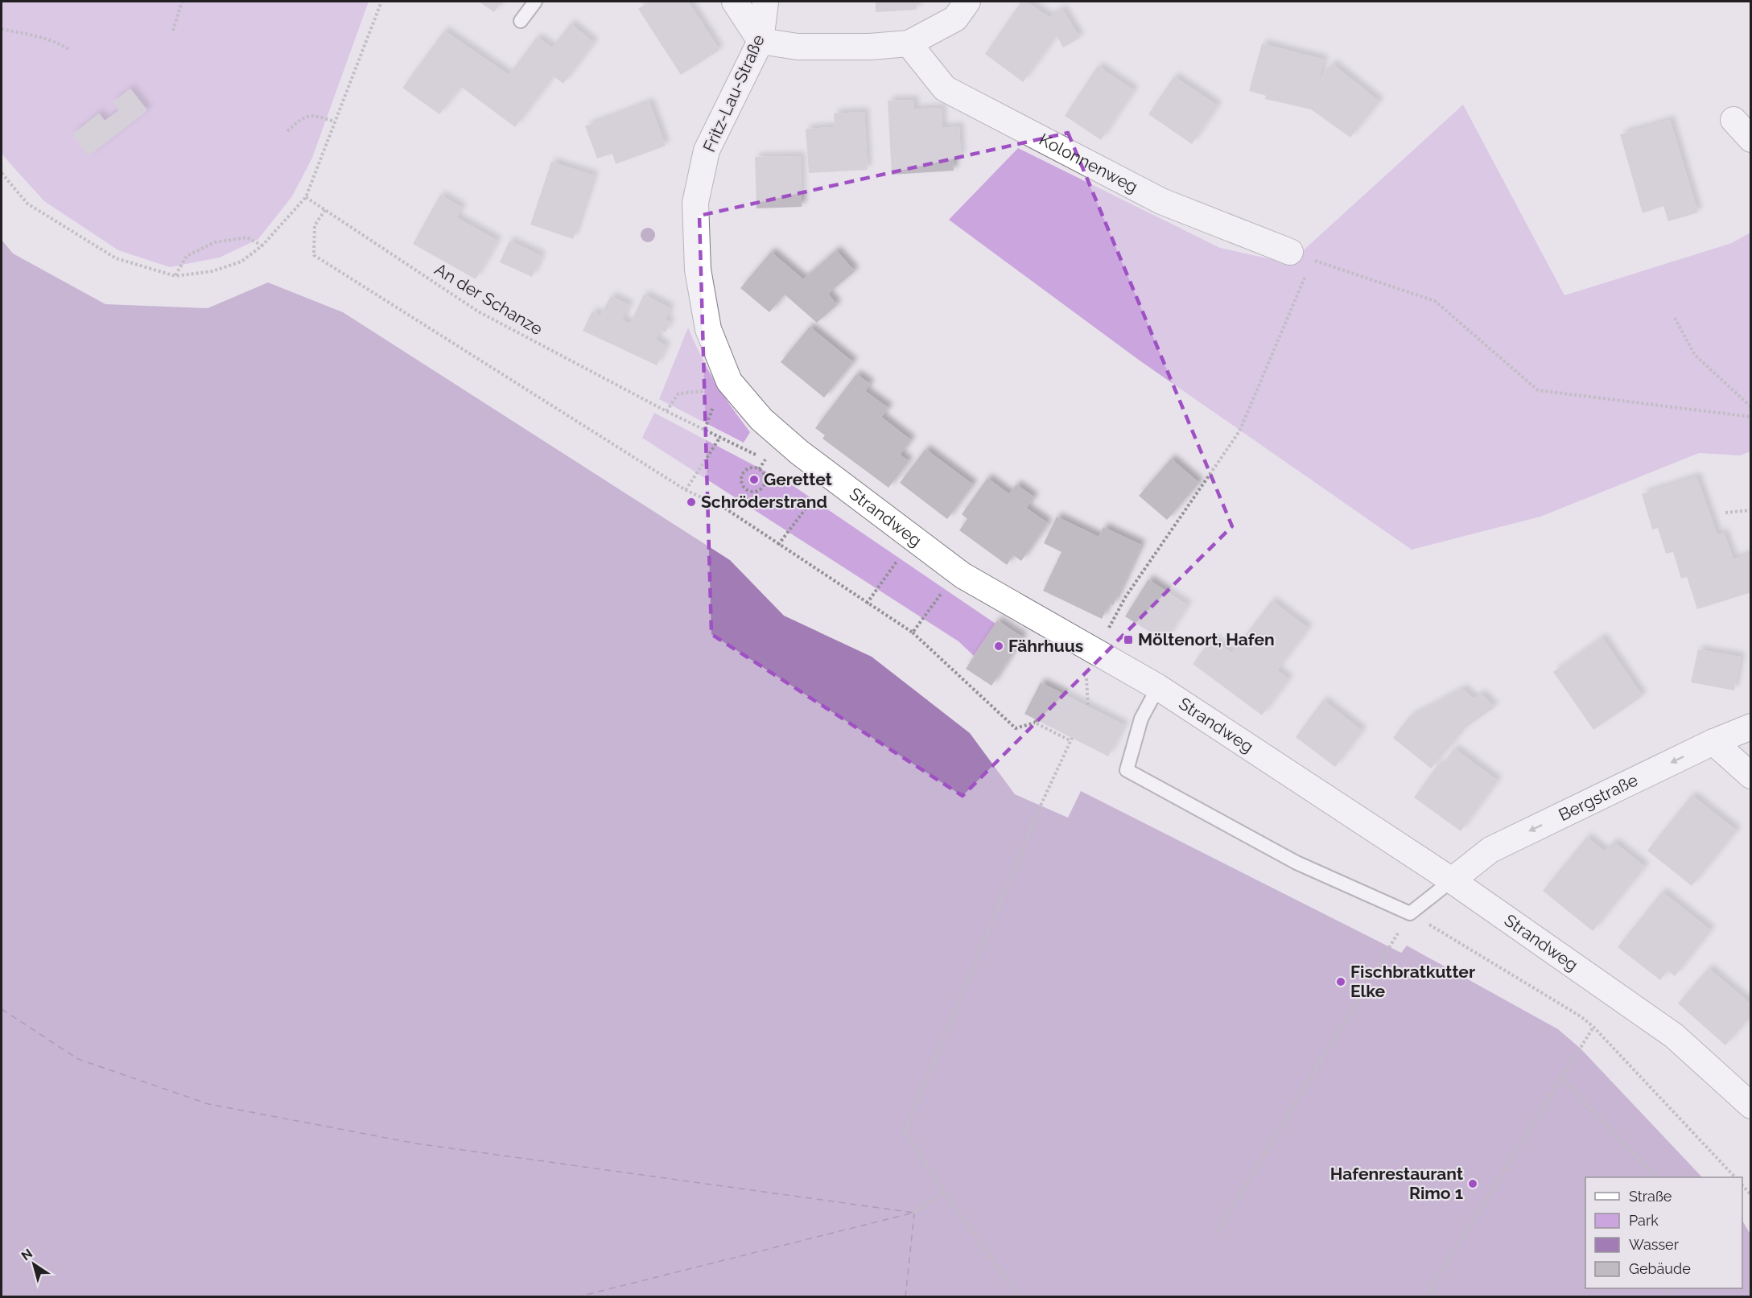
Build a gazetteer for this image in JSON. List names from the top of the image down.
{
  "streets": {
    "street": [
      "Fritz-Lau-Straße",
      "Kolonnenweg",
      "Strandweg",
      "Bergstraße"
    ],
    "path": ["An der Schanze"]
  },
  "crossings": [
    ["Fritz-Lau-Straße", "Strandweg"],
    ["An der Schanze", "Strandweg"],
    ["Strandweg", "Bergstraße"]
  ],
  "one_way": ["Bergstraße"],
  "places": {
    "other": [
      "Gerettet",
      "Schröderstrand",
      "Fährhuus",
      "Fischbratkutter Elke",
      "Hafenrestaurant Rimo 1"
    ],
    "transit": ["Möltenort, Hafen"]
  },
  "legend": [
    "Straße",
    "Park",
    "Wasser",
    "Gebäude"
  ],
  "north": "top left"
}
